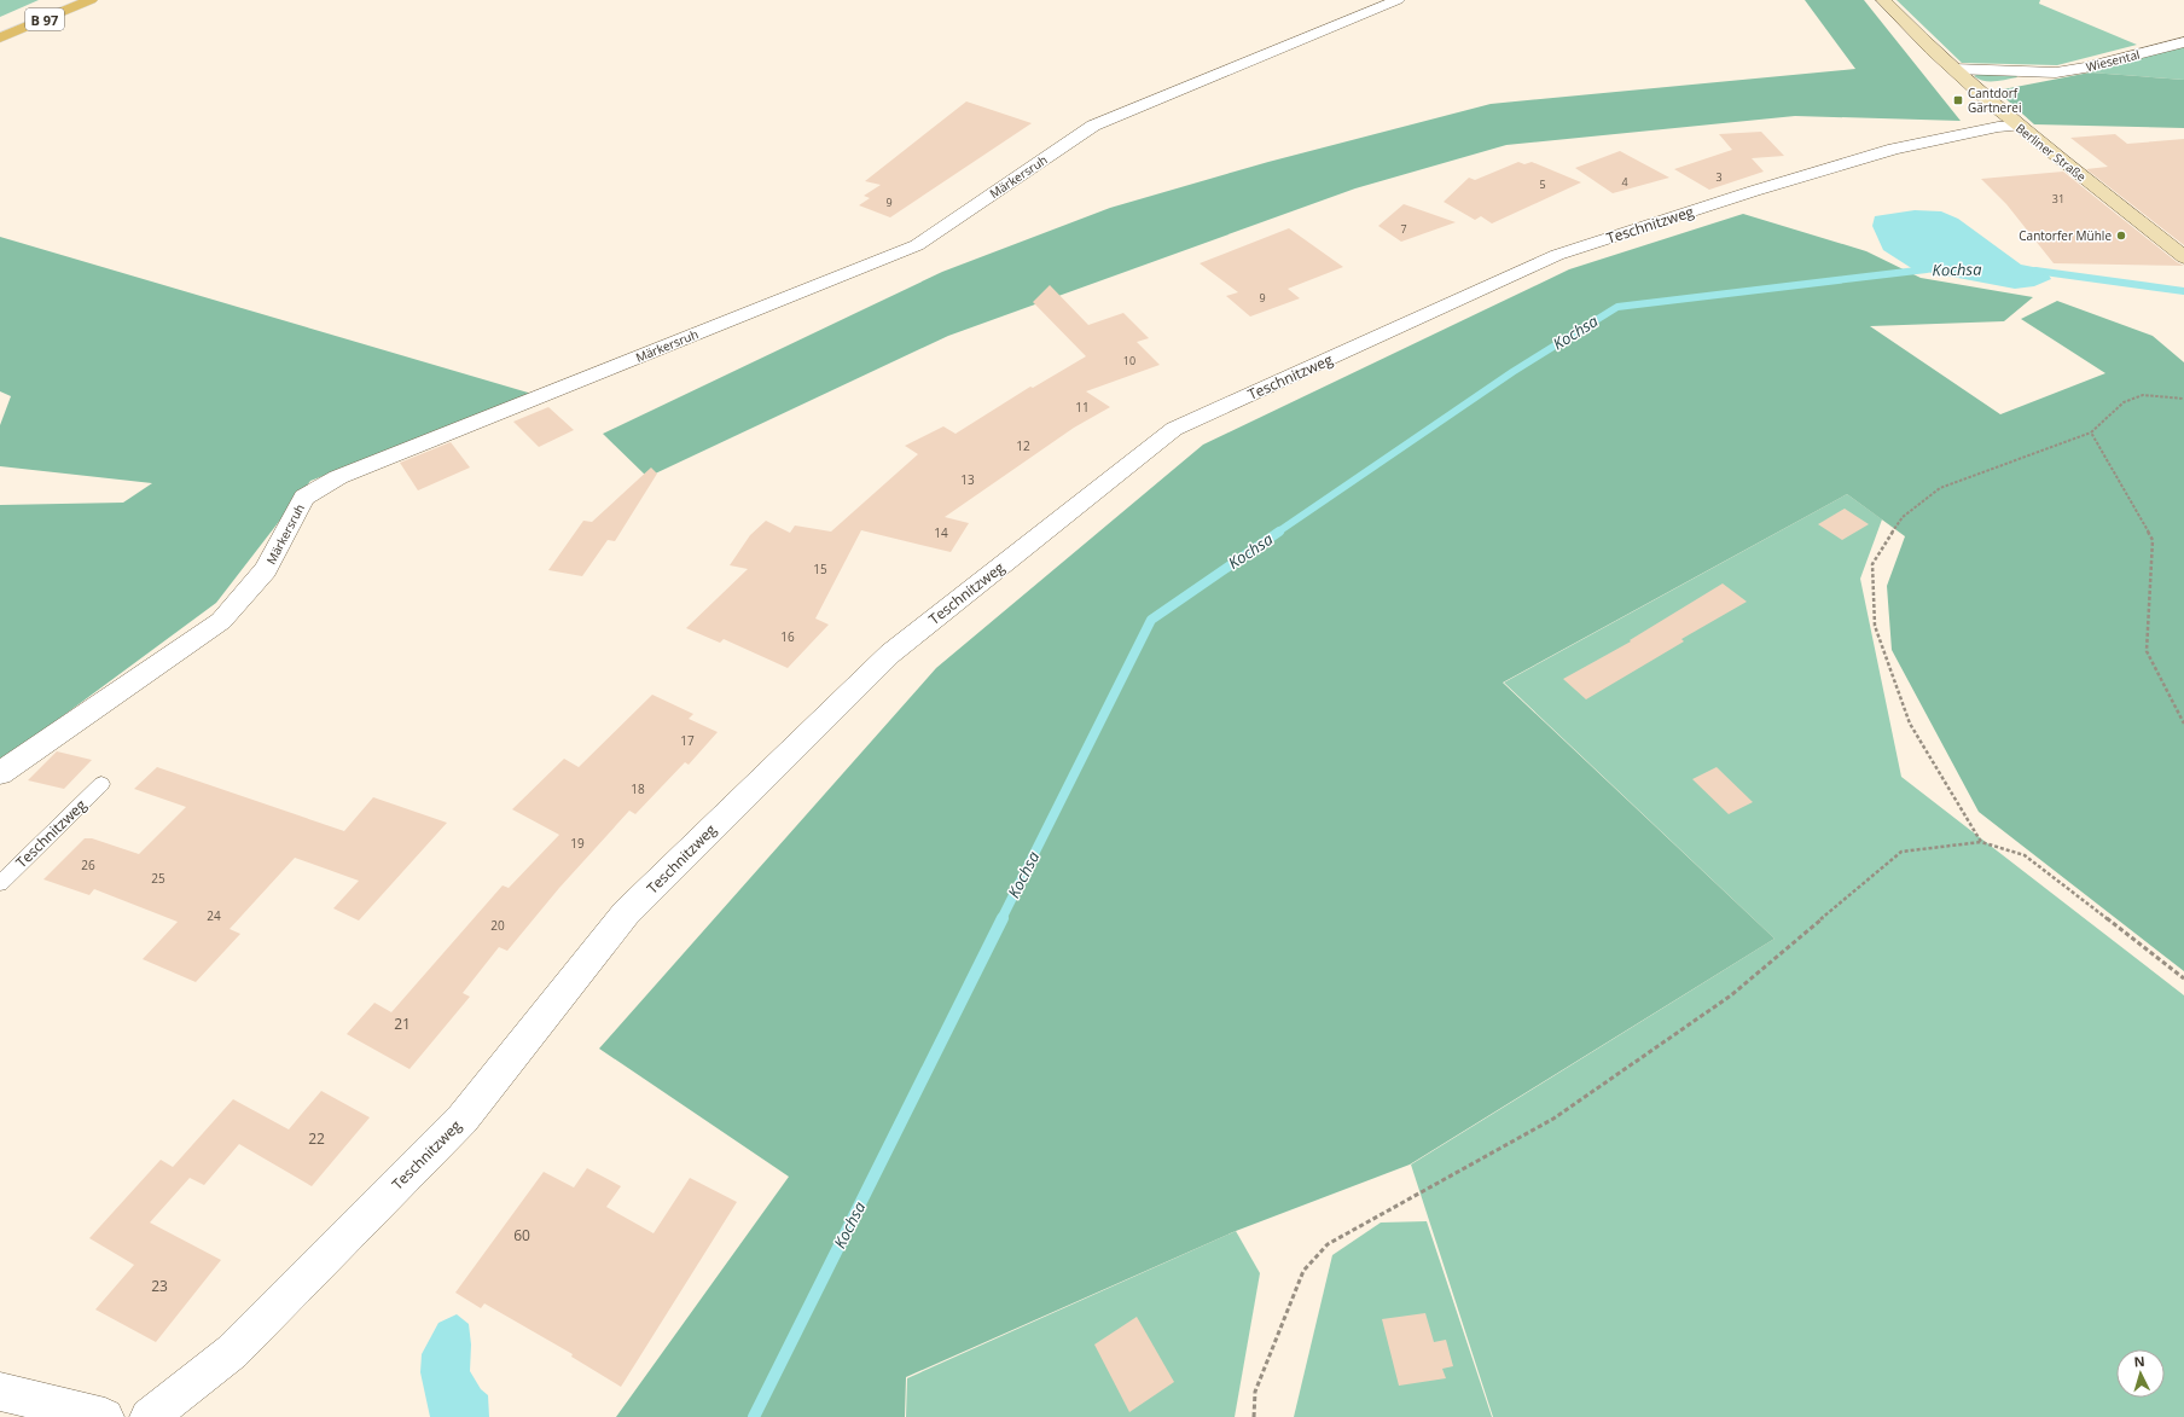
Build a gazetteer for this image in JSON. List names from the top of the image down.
{
  "streets": {
    "main road": ["B 97", "Berliner Straße"],
    "street": ["Wiesental", "Märkersruh", "Teschnitzweg"]
  },
  "crossings": [
    ["Wiesental", "Berliner Straße"],
    ["Berliner Straße", "Teschnitzweg"]
  ],
  "water": ["Kochsa"],
  "places": {
    "transit": ["Cantdorf Gärtnerei"],
    "other": ["Cantorfer Mühle"]
  },
  "house_numbers": [
    "3",
    "4",
    "5",
    "31",
    "9",
    "7",
    "9",
    "10",
    "11",
    "12",
    "13",
    "14",
    "15",
    "16",
    "17",
    "18",
    "19",
    "26",
    "25",
    "24",
    "20",
    "21",
    "22",
    "60",
    "23"
  ],
  "north": "top"
}
